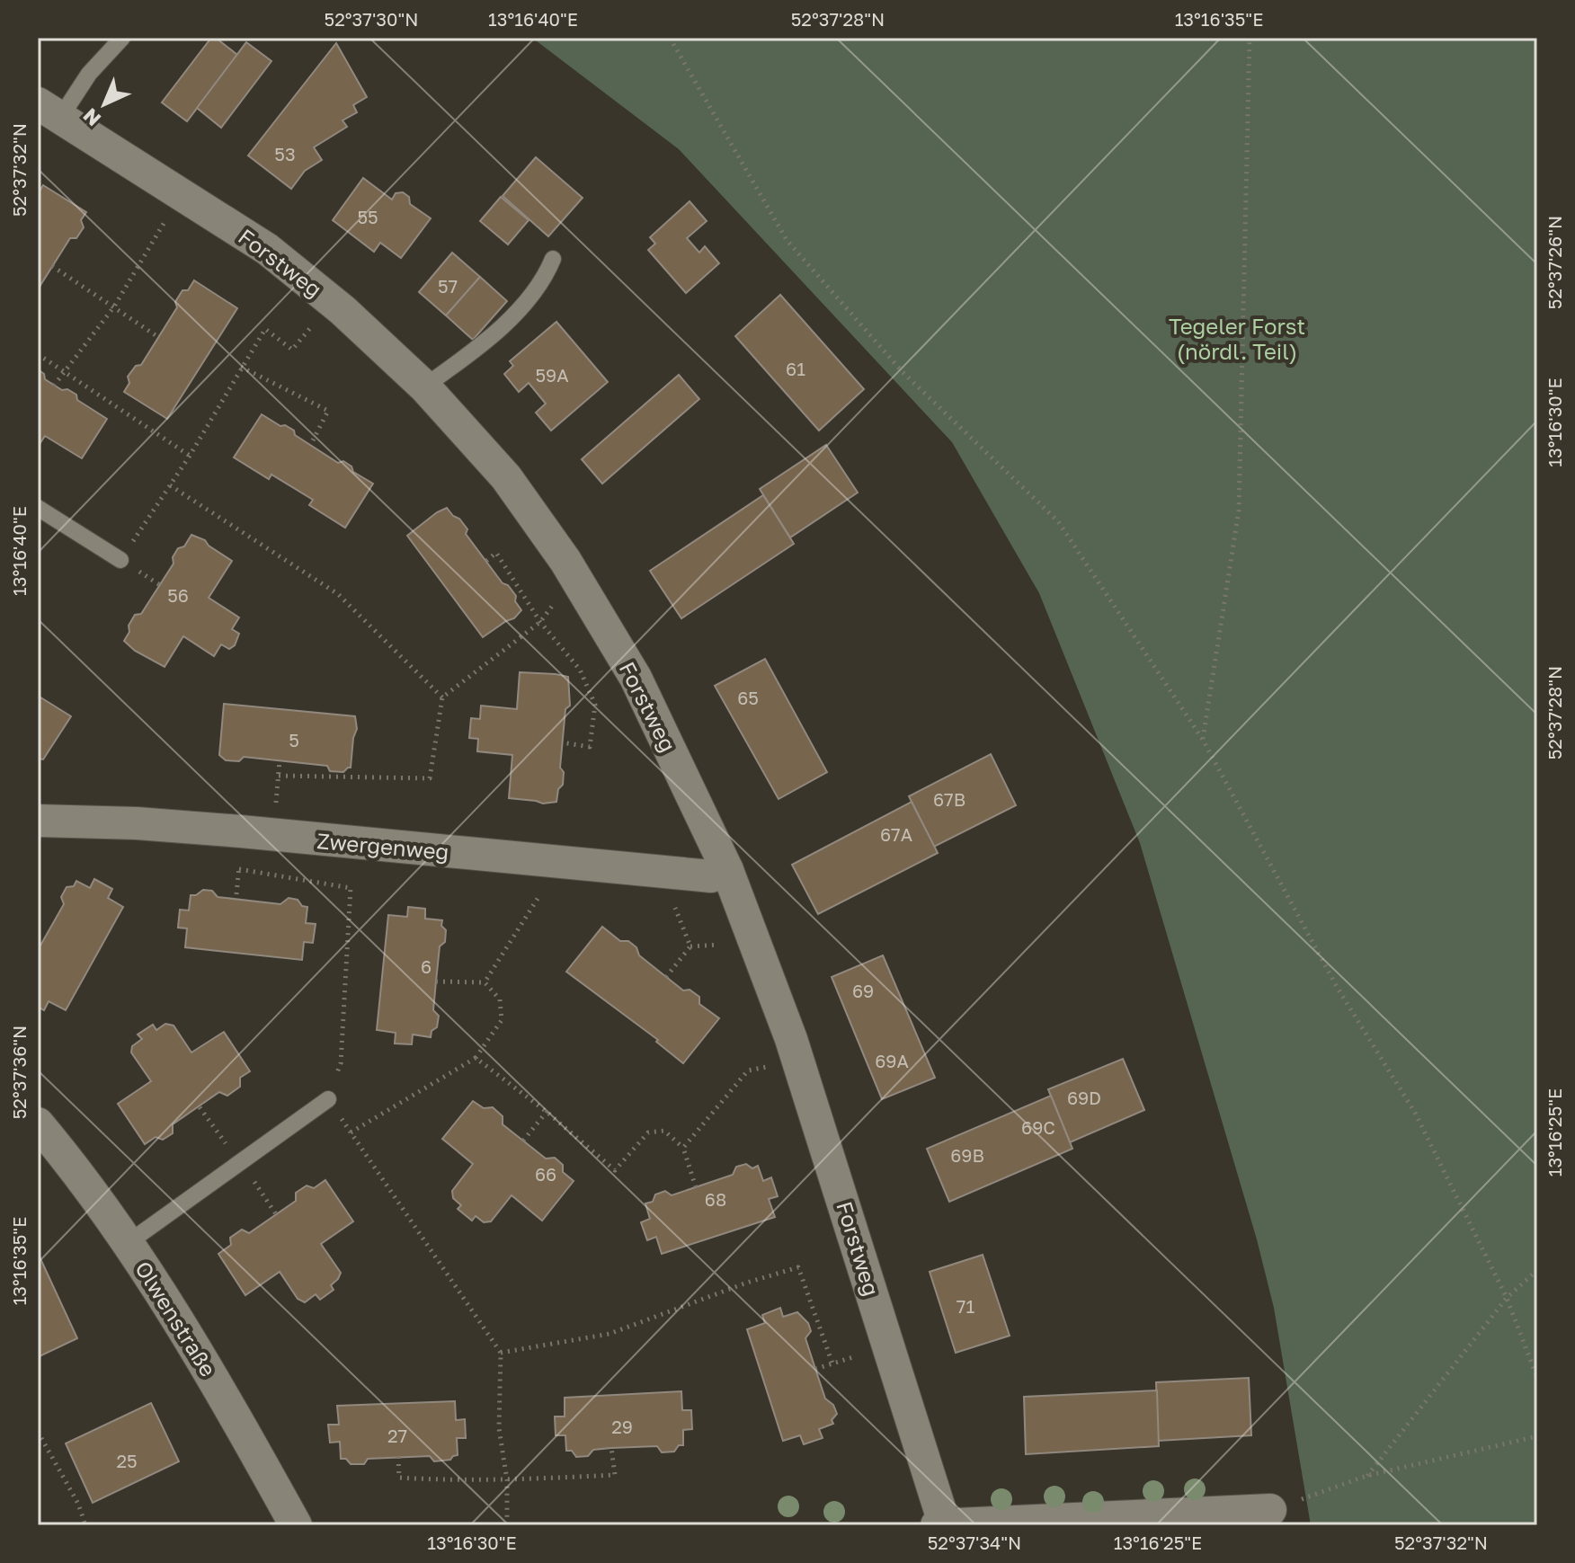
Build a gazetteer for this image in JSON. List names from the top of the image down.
{
  "streets": {
    "street": ["Forstweg", "Zwergenweg", "Olwenstraße"]
  },
  "crossings": [
    ["Forstweg", "Zwergenweg"]
  ],
  "parks": ["Tegeler Forst (nördl. Teil)"],
  "house_numbers": [
    "53",
    "55",
    "57",
    "61",
    "59A",
    "56",
    "65",
    "5",
    "67B",
    "67A",
    "6",
    "69",
    "69A",
    "69D",
    "69C",
    "69B",
    "66",
    "68",
    "71",
    "29",
    "27",
    "25"
  ],
  "north": "bottom left",
  "coordinates": [
    "52°37'30\"N",
    "13°16'40\"E",
    "52°37'28\"N",
    "13°16'35\"E",
    "52°37'32\"N",
    "52°37'26\"N",
    "13°16'30\"E",
    "52°37'36\"N",
    "13°16'25\"E",
    "52°37'34\"N"
  ]
}
